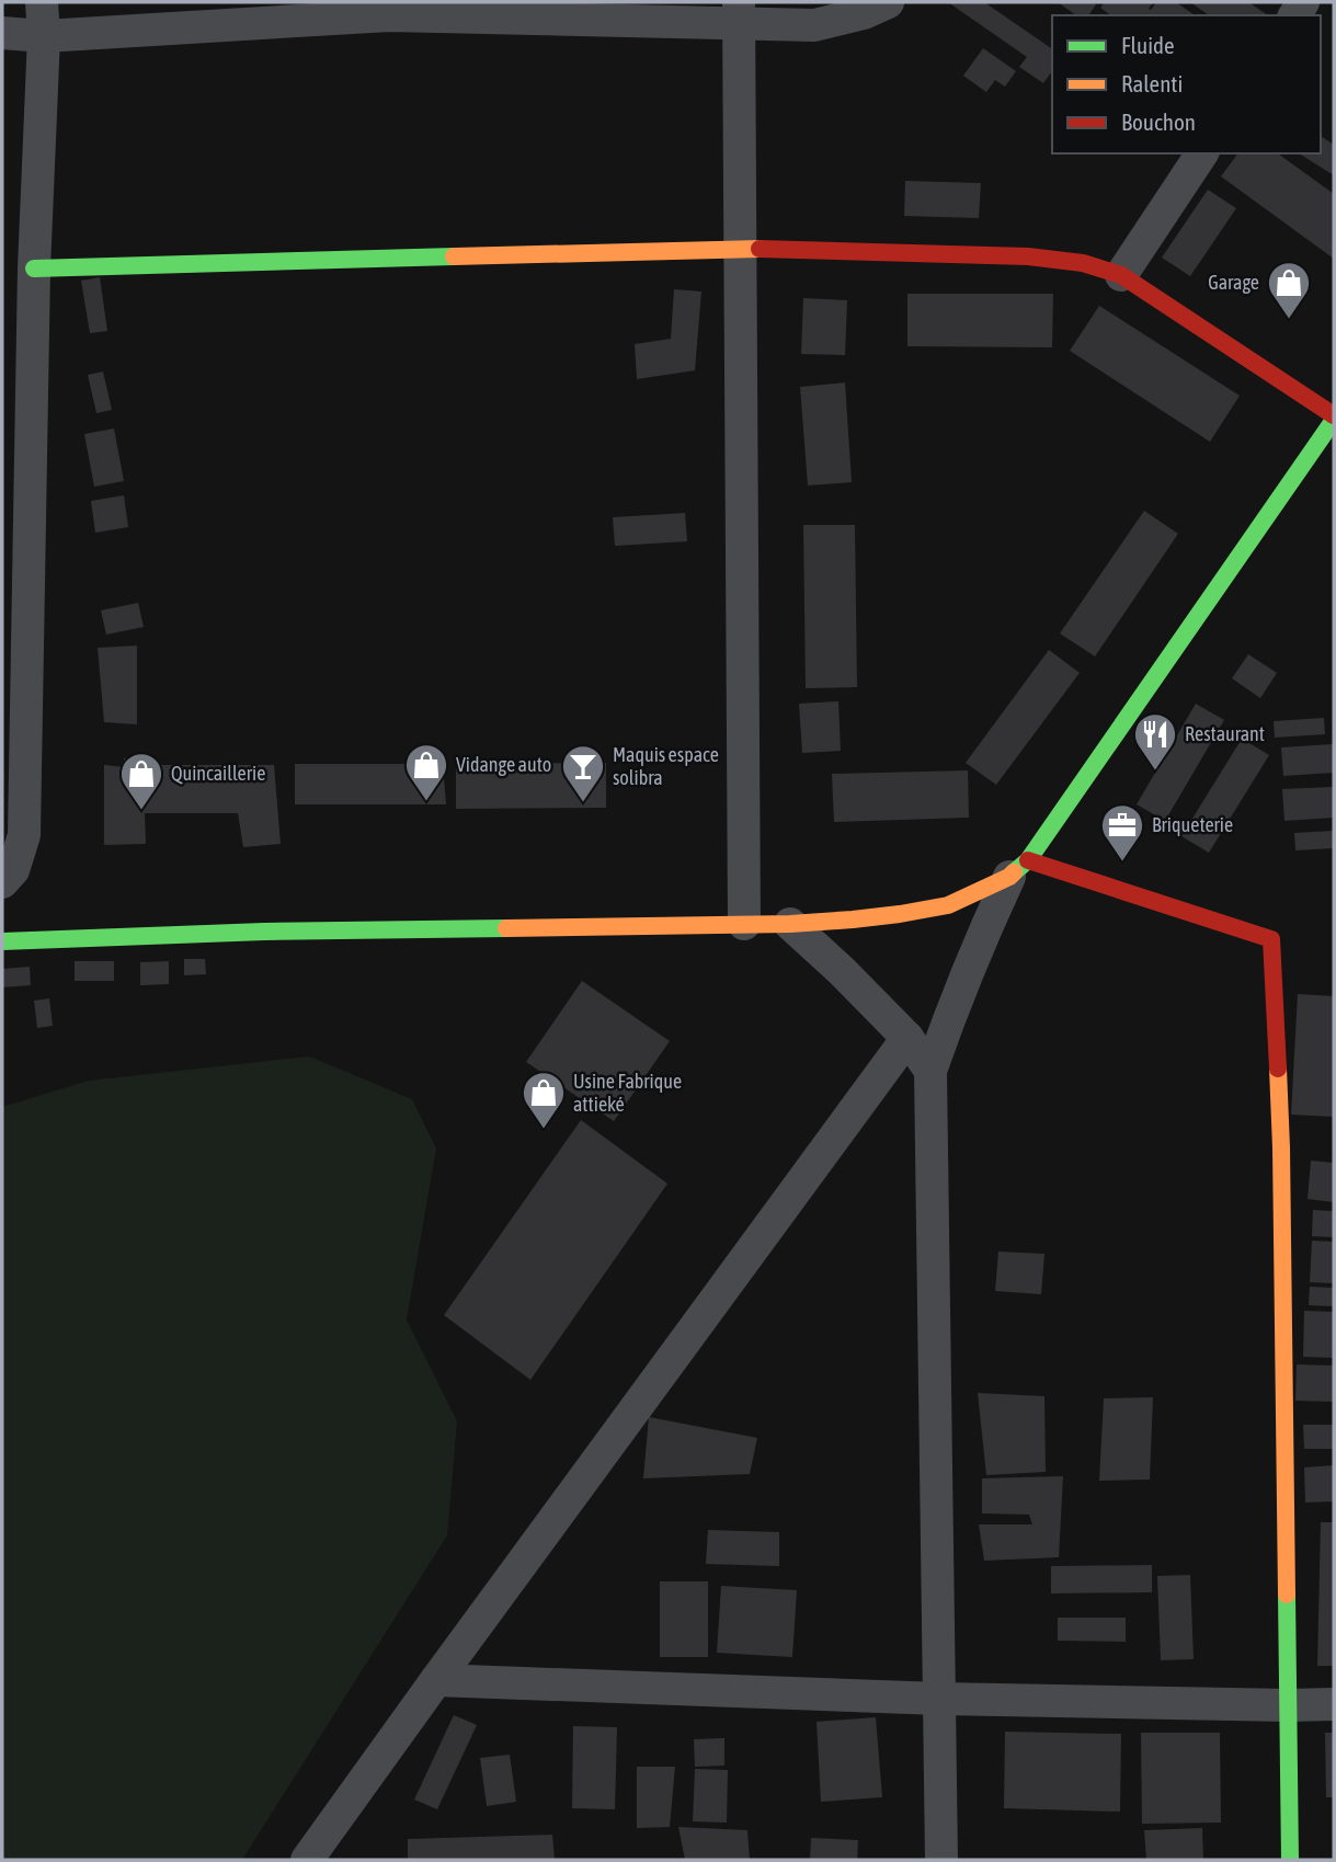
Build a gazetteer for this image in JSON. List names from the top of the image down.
{
  "places": {
    "shop": [
      "Garage",
      "Vidange auto",
      "Quincaillerie",
      "Usine Fabrique attieké"
    ],
    "restaurant": ["Restaurant"],
    "bar": ["Maquis espace solibra"],
    "office": ["Briqueterie"]
  },
  "legend": ["Fluide", "Ralenti", "Bouchon"]
}
